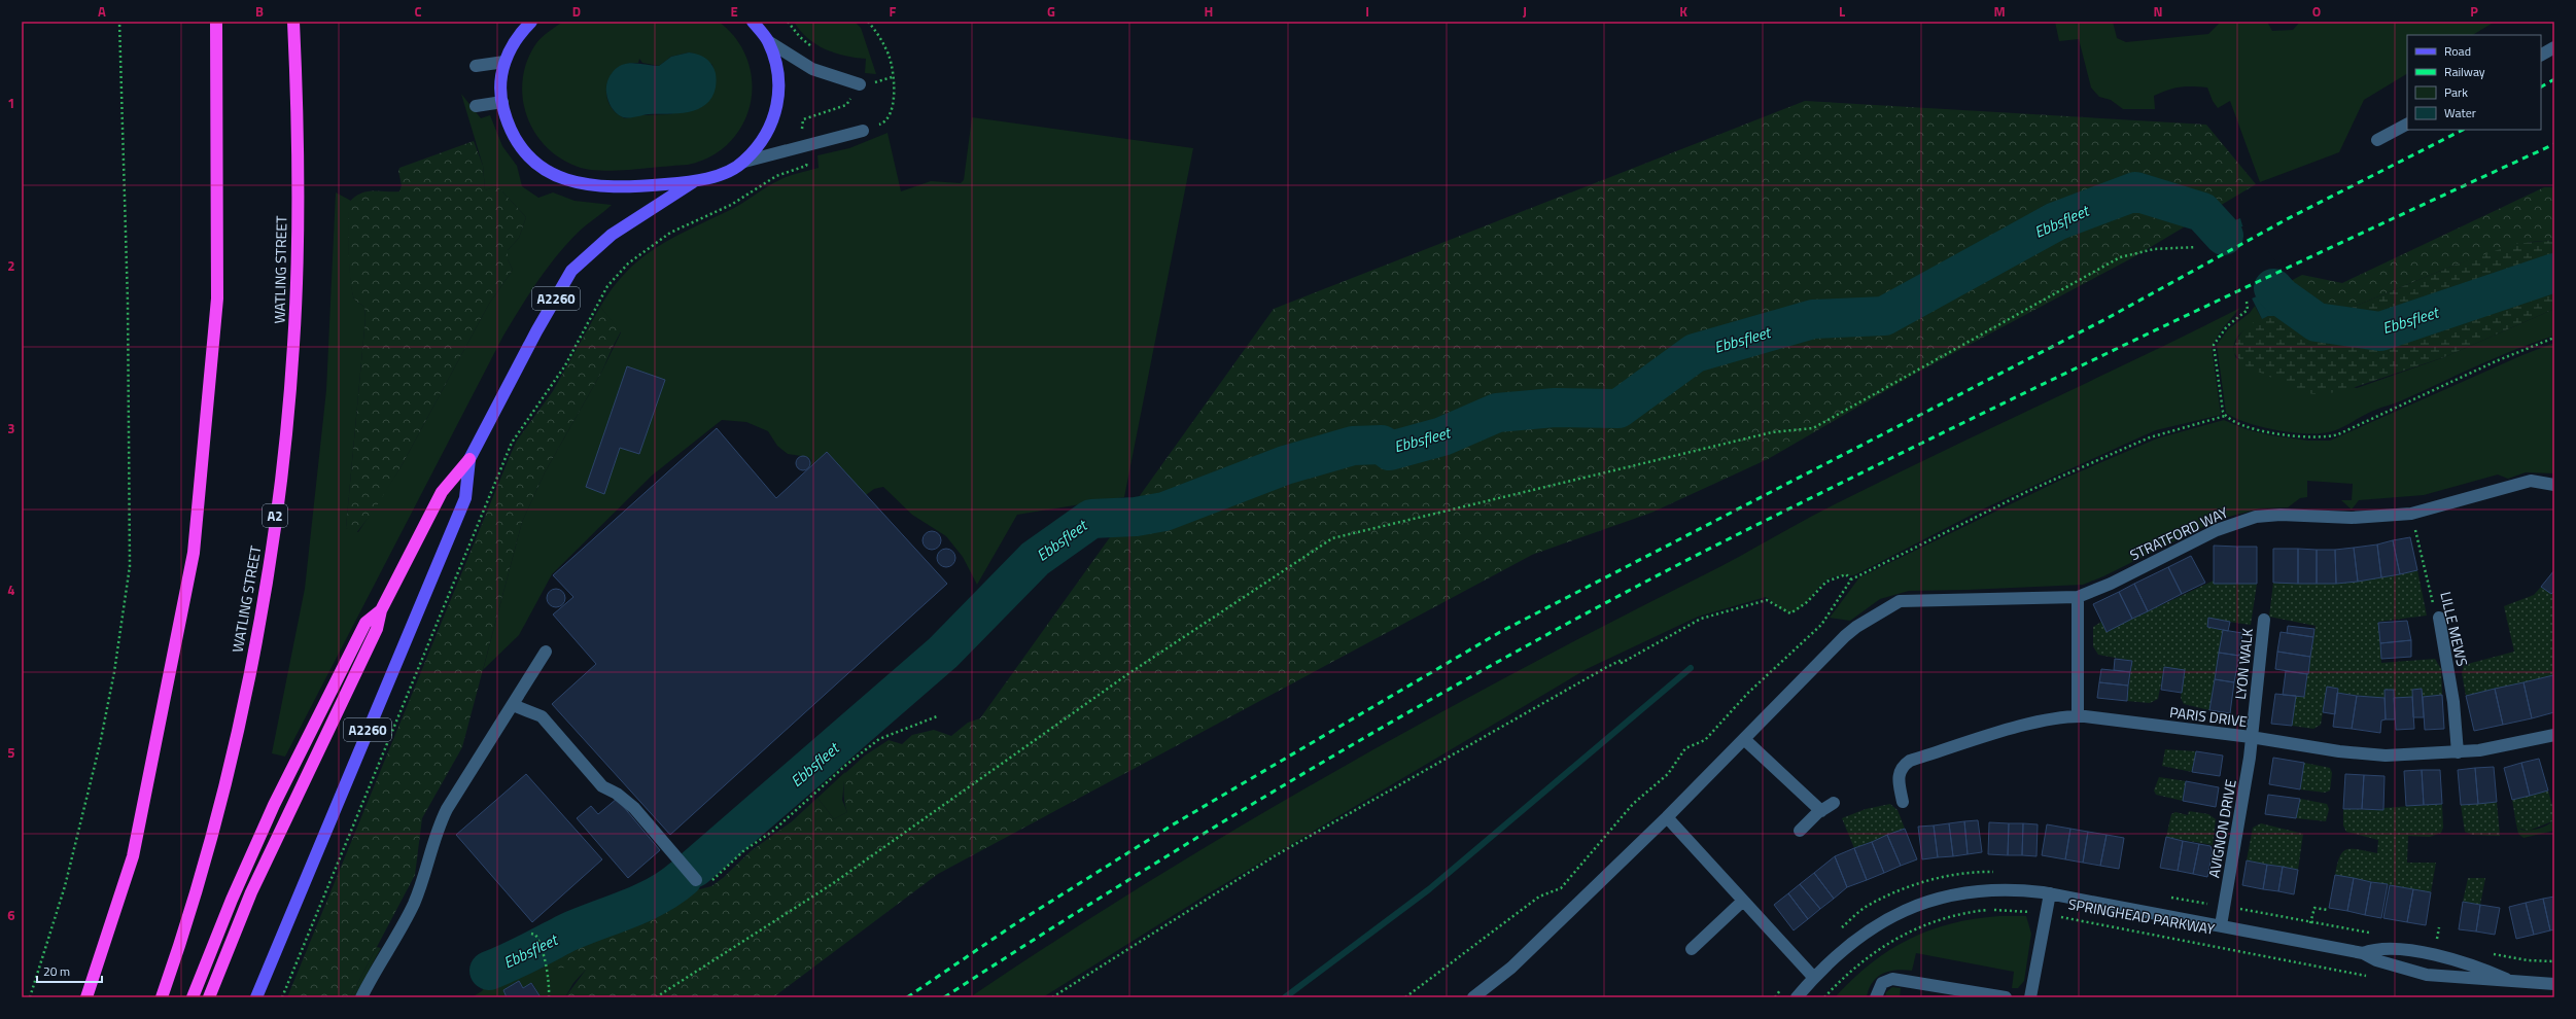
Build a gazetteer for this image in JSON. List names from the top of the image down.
{
  "streets": {
    "highway": ["WATLING STREET", "A2"],
    "main road": ["A2260"],
    "street": [
      "STRATFORD WAY",
      "LILLE MEWS",
      "LYON WALK",
      "PARIS DRIVE",
      "AVIGNON DRIVE",
      "SPRINGHEAD PARKWAY"
    ]
  },
  "crossings": [
    ["STRATFORD WAY", "LILLE MEWS"],
    ["LILLE MEWS", "PARIS DRIVE"],
    ["LYON WALK", "PARIS DRIVE"],
    ["LYON WALK", "AVIGNON DRIVE"],
    ["PARIS DRIVE", "AVIGNON DRIVE"],
    ["AVIGNON DRIVE", "SPRINGHEAD PARKWAY"]
  ],
  "water": ["Ebbsfleet"],
  "legend": [
    "Road",
    "Railway",
    "Park",
    "Water"
  ],
  "scale_bar": "20 m",
  "grid": {
    "columns": [
      "A",
      "B",
      "C",
      "D",
      "E",
      "F",
      "G",
      "H",
      "I",
      "J",
      "K",
      "L",
      "M",
      "N",
      "O",
      "P"
    ],
    "rows": [
      "1",
      "2",
      "3",
      "4",
      "5",
      "6"
    ]
  }
}
